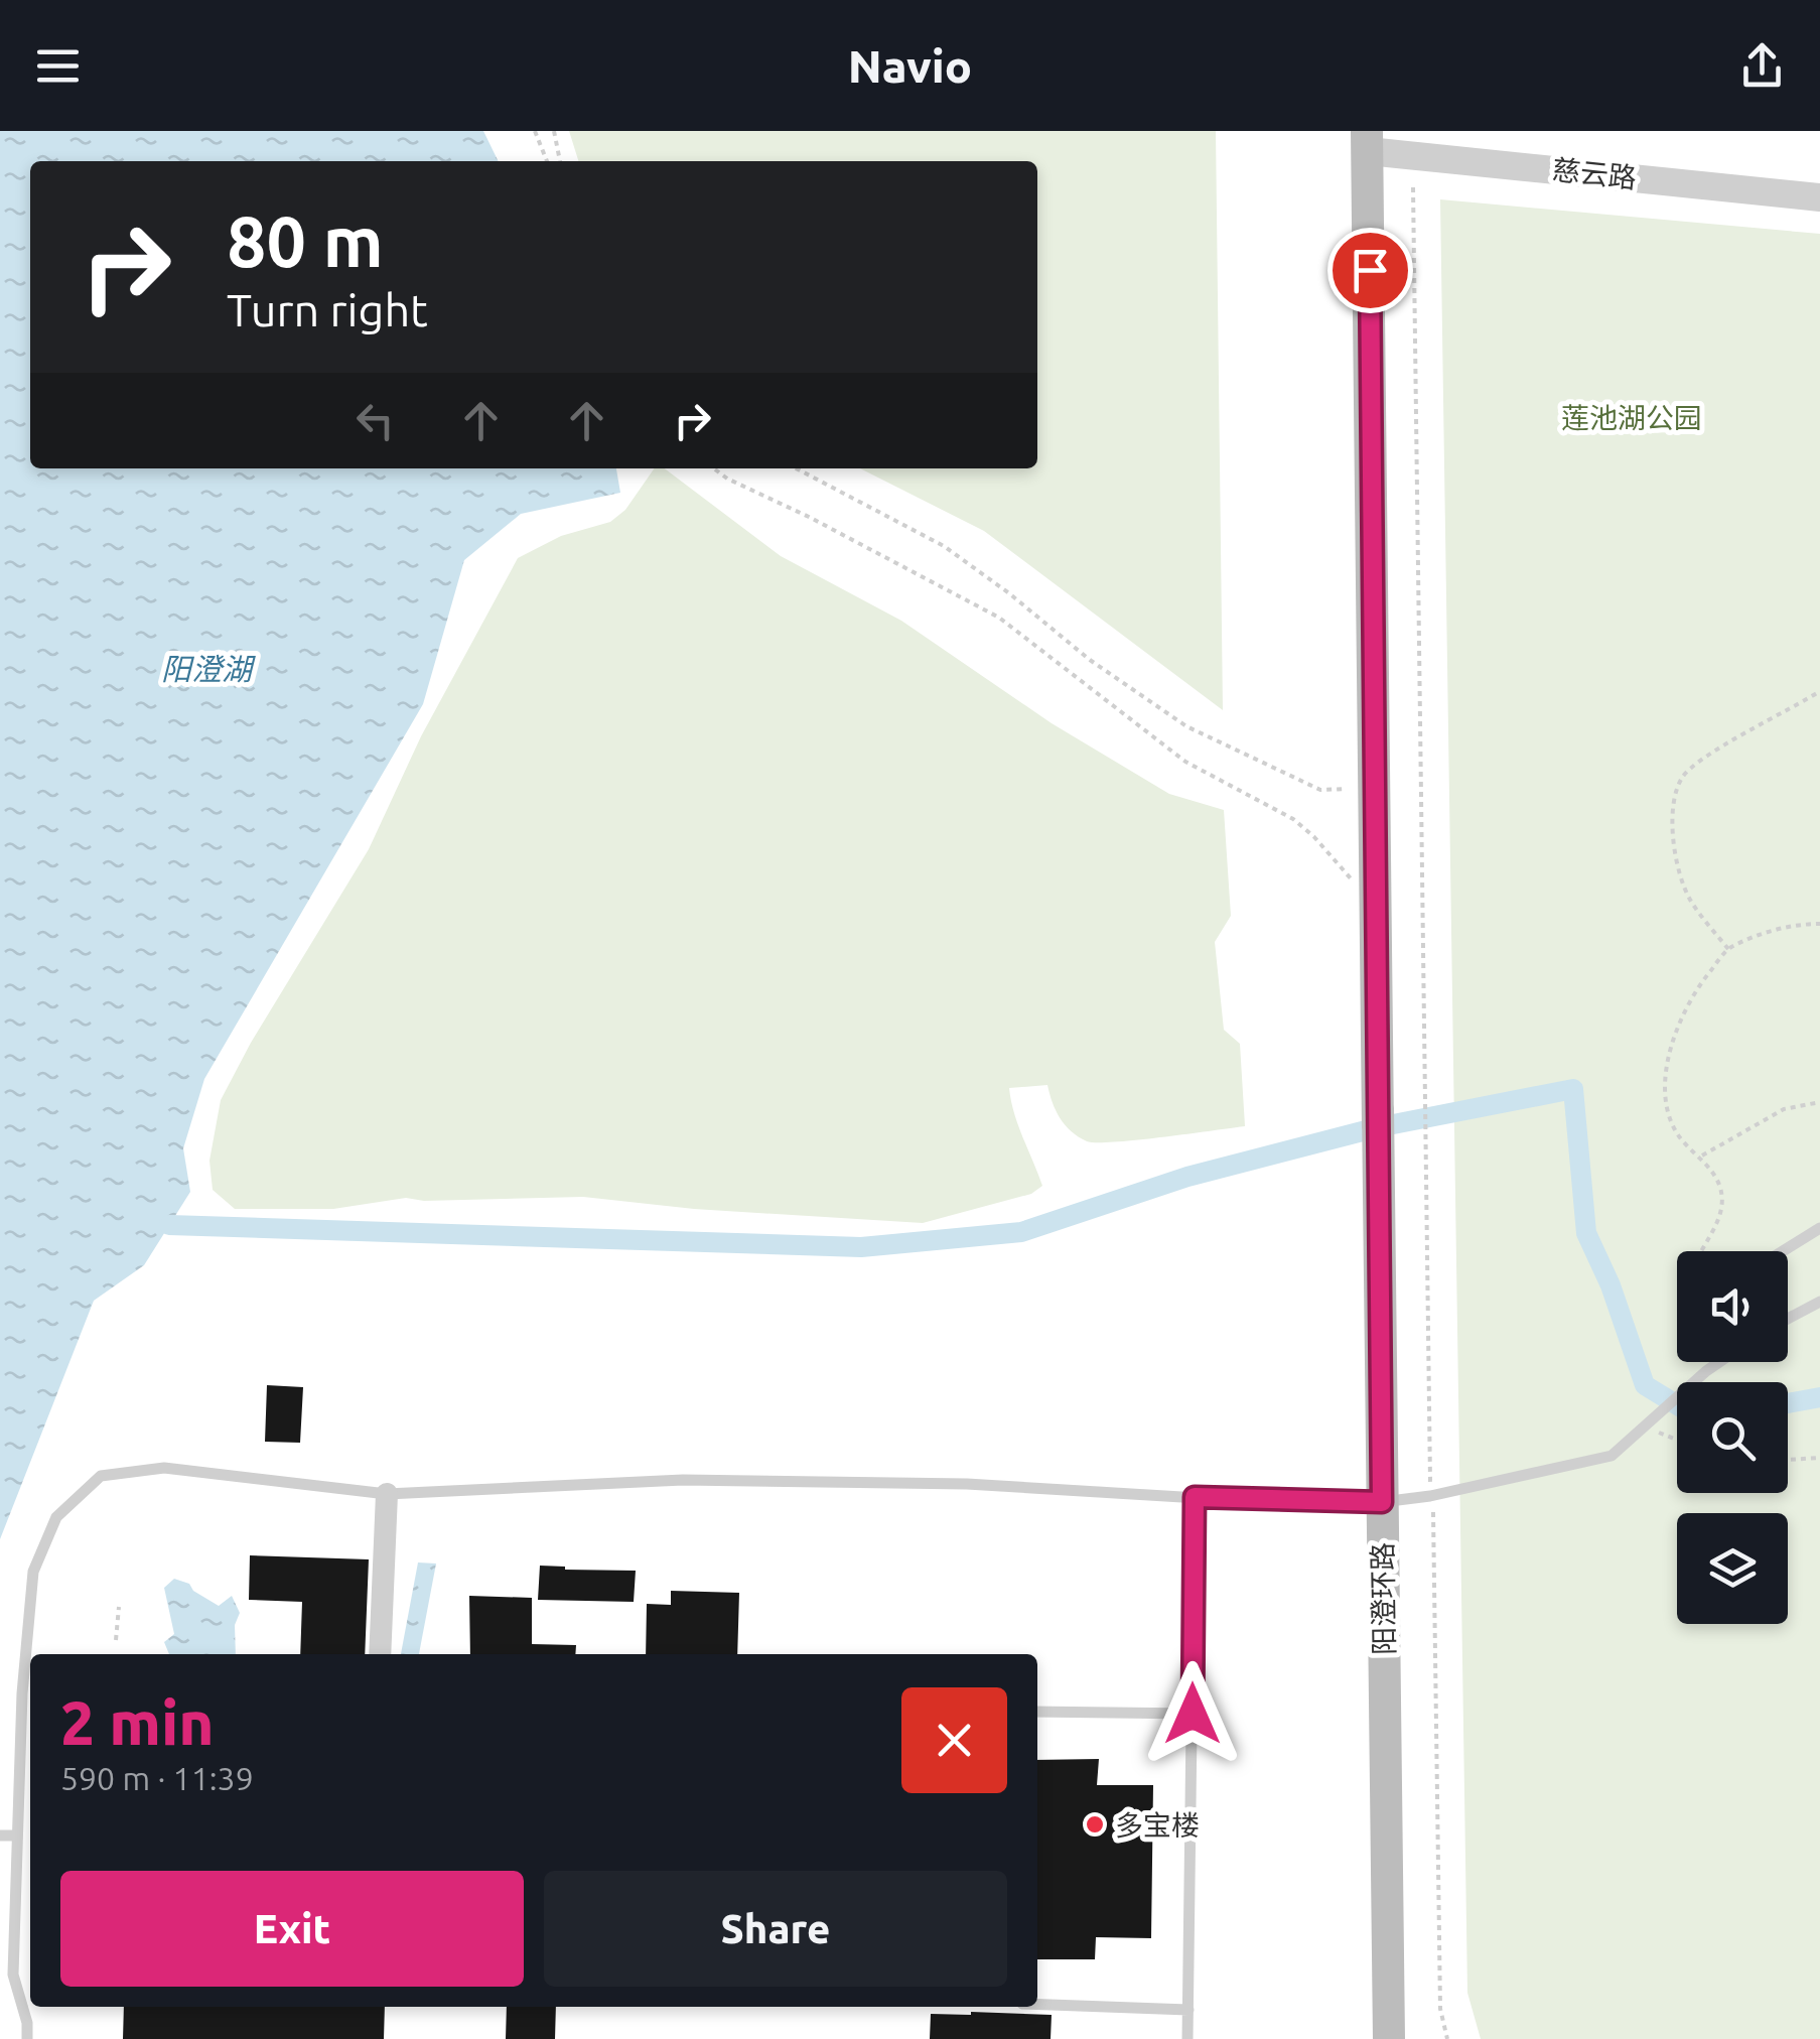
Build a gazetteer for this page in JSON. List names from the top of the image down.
{
  "streets": {
    "main road": ["阳澄环路"],
    "street": ["慈云路"]
  },
  "crossings": [
    ["慈云路", "阳澄环路"]
  ],
  "water": ["阳澄湖"],
  "parks": ["莲池湖公园"],
  "places": ["多宝楼"],
  "page": {
    "header": "Navio",
    "turn": ["80 m", "Turn right"],
    "heading": ["2 min", "590 m · 11:39"],
    "buttons": ["Exit", "Share"]
  }
}
